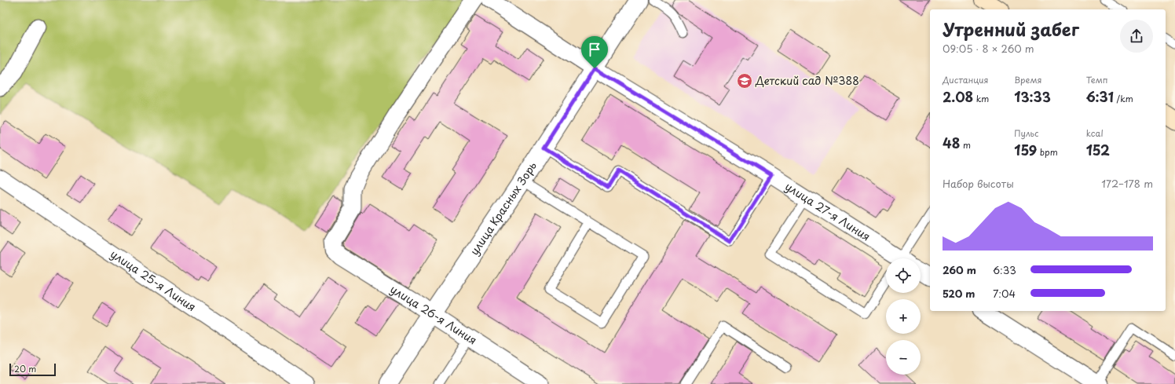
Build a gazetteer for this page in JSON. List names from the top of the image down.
{
  "streets": {
    "street": [
      "улица Красных Зорь",
      "улица 27-я Линия",
      "улица 25-я Линия",
      "улица 26-я Линия"
    ]
  },
  "crossings": [
    ["улица Красных Зорь", "улица 27-я Линия"],
    ["улица Красных Зорь", "улица 26-я Линия"]
  ],
  "places": {
    "school or university": ["Детский сад №388"]
  },
  "scale_bar": "20 m",
  "page": {
    "heading": ["Утренний забег", "09:05 · 8 × 260 m"],
    "stats": [
      ["Дистанция", "2.08 km"],
      ["Время", "13:33"],
      ["Темп", "6:31 /km"],
      ["48 m"],
      ["Пульс", "159 bpm"],
      ["kcal", "152"]
    ],
    "chart": ["Набор высоты", "172–178 m"],
    "list": [
      {
        "name": "260 m",
        "note": "6:33"
      },
      {
        "name": "520 m",
        "note": "7:04"
      }
    ],
    "map_buttons": ["+", "−"],
    "scale": "20 m"
  }
}
